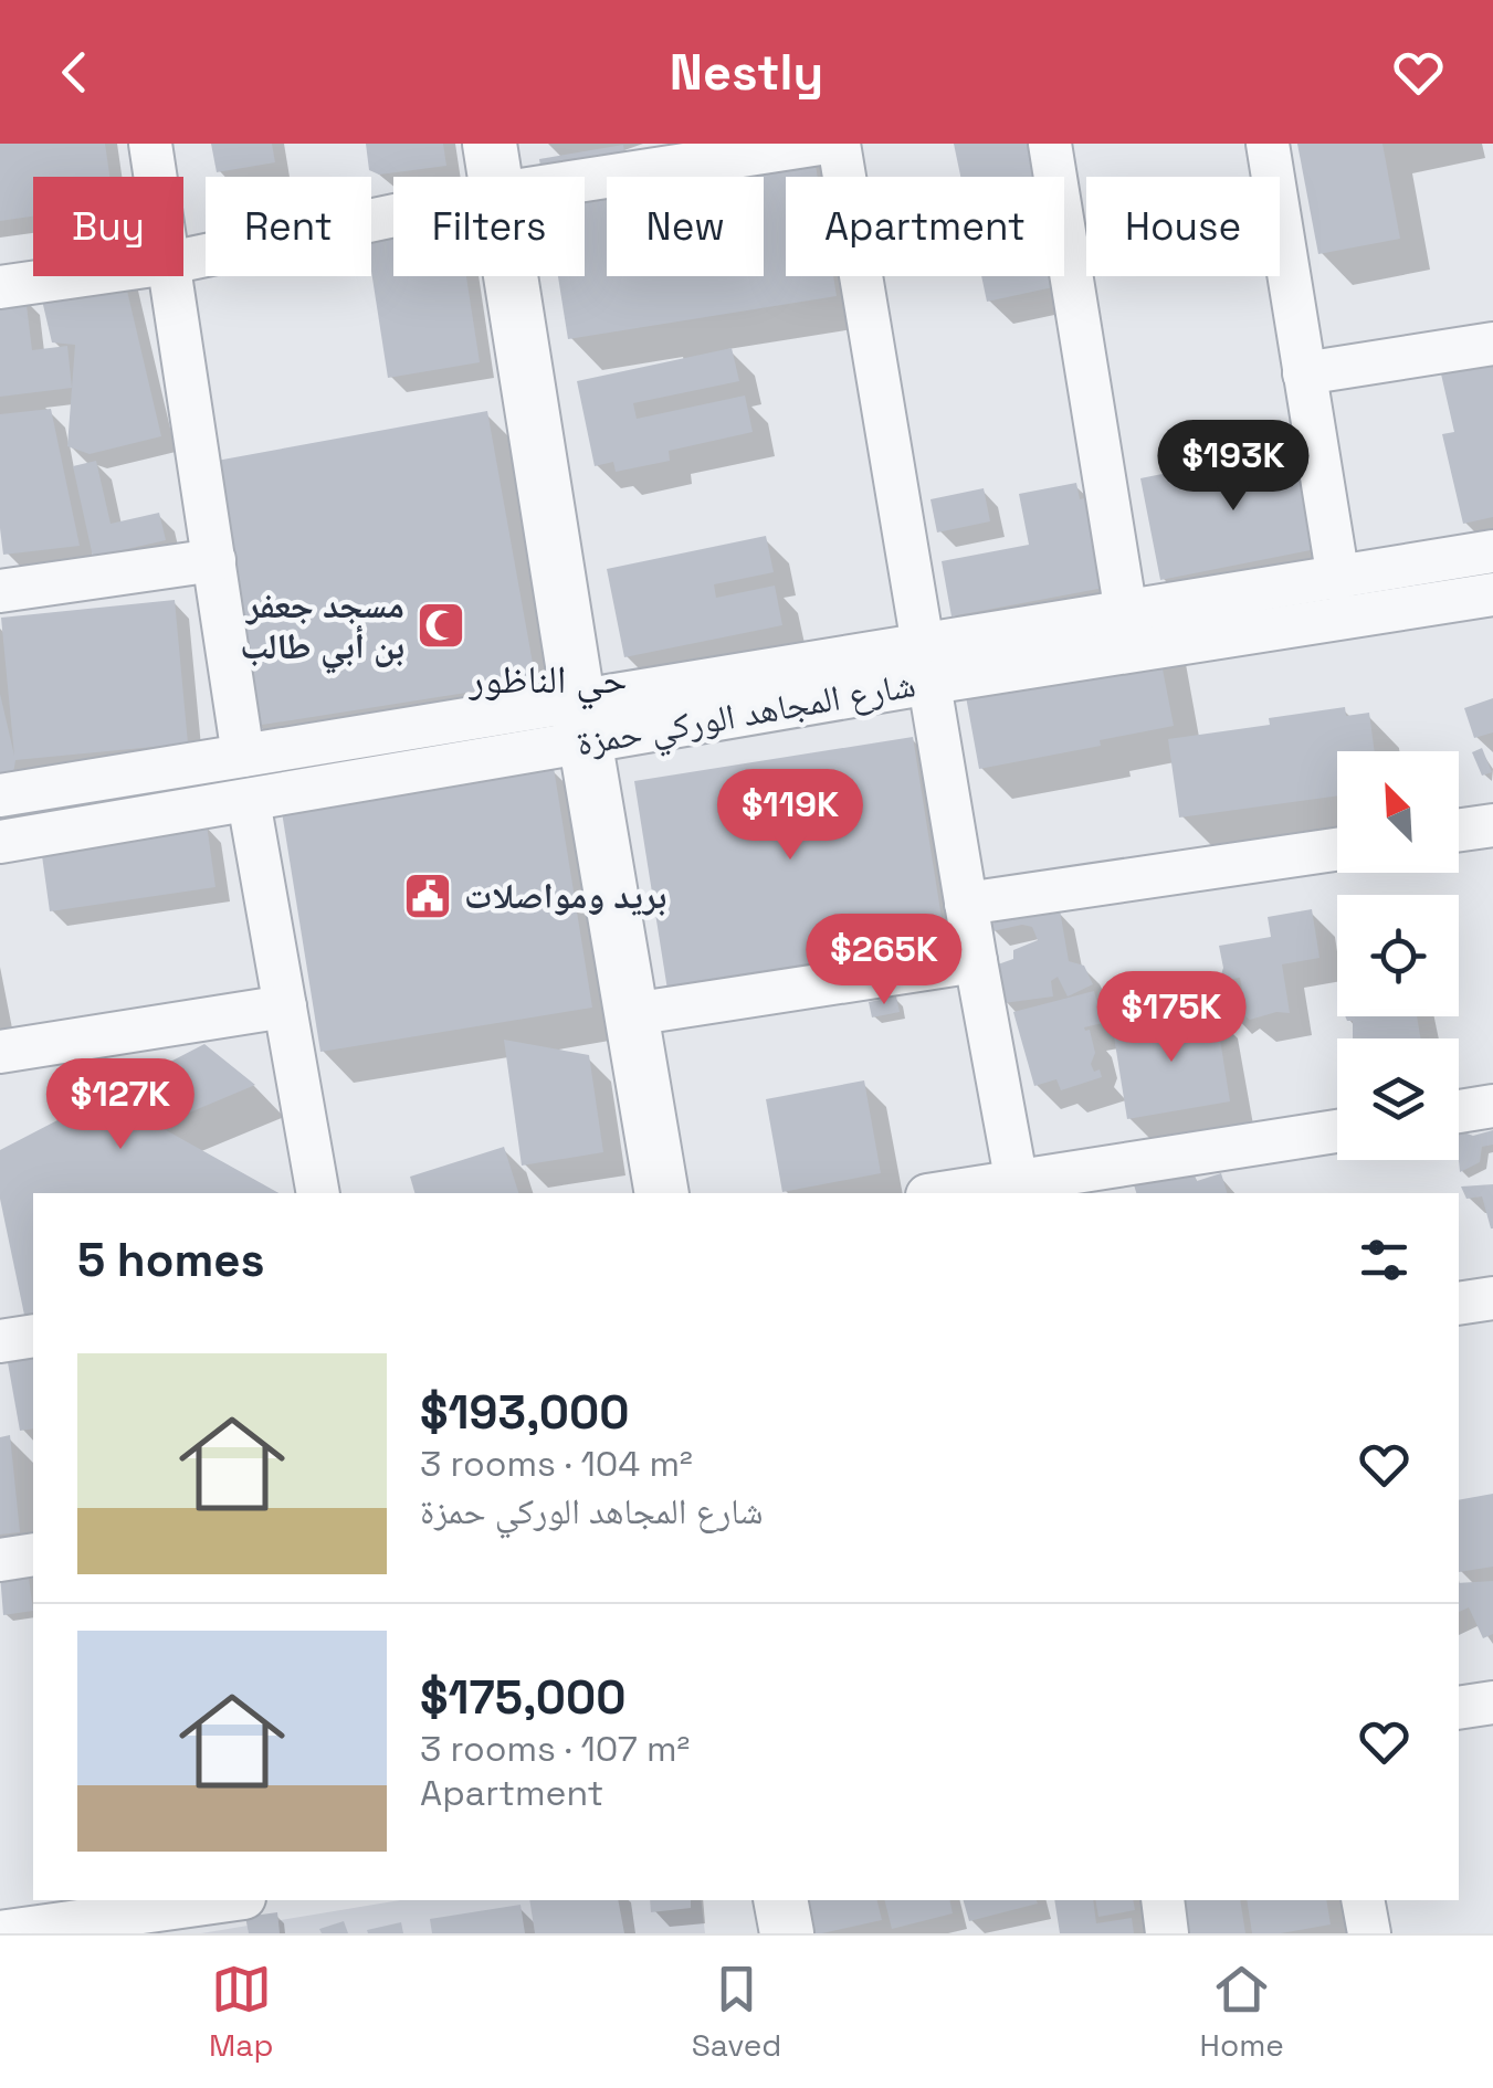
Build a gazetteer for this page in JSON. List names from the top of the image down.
{
  "streets": {
    "street": ["شارع المجاهد الوركي حمزة"]
  },
  "districts": ["حي الناظور"],
  "places": {
    "mosque": ["مسجد جعفر بن أبي طالب"],
    "public building": ["بريد ومواصلات"]
  },
  "north": "top left",
  "page": {
    "header": "Nestly",
    "chip": [
      "Buy",
      "Rent",
      "Filters",
      "New",
      "Apartment",
      "House"
    ],
    "price": [
      "$193K",
      "$119K",
      "$265K",
      "$175K",
      "$127K"
    ],
    "heading": "5 homes",
    "list": [
      {
        "name": "$193,000",
        "note": "3 rooms · 104 m² · شارع المجاهد الوركي حمزة"
      },
      {
        "name": "$175,000",
        "note": "3 rooms · 107 m² · Apartment"
      }
    ],
    "tabs": ["Map", "Saved", "Home"]
  }
}
